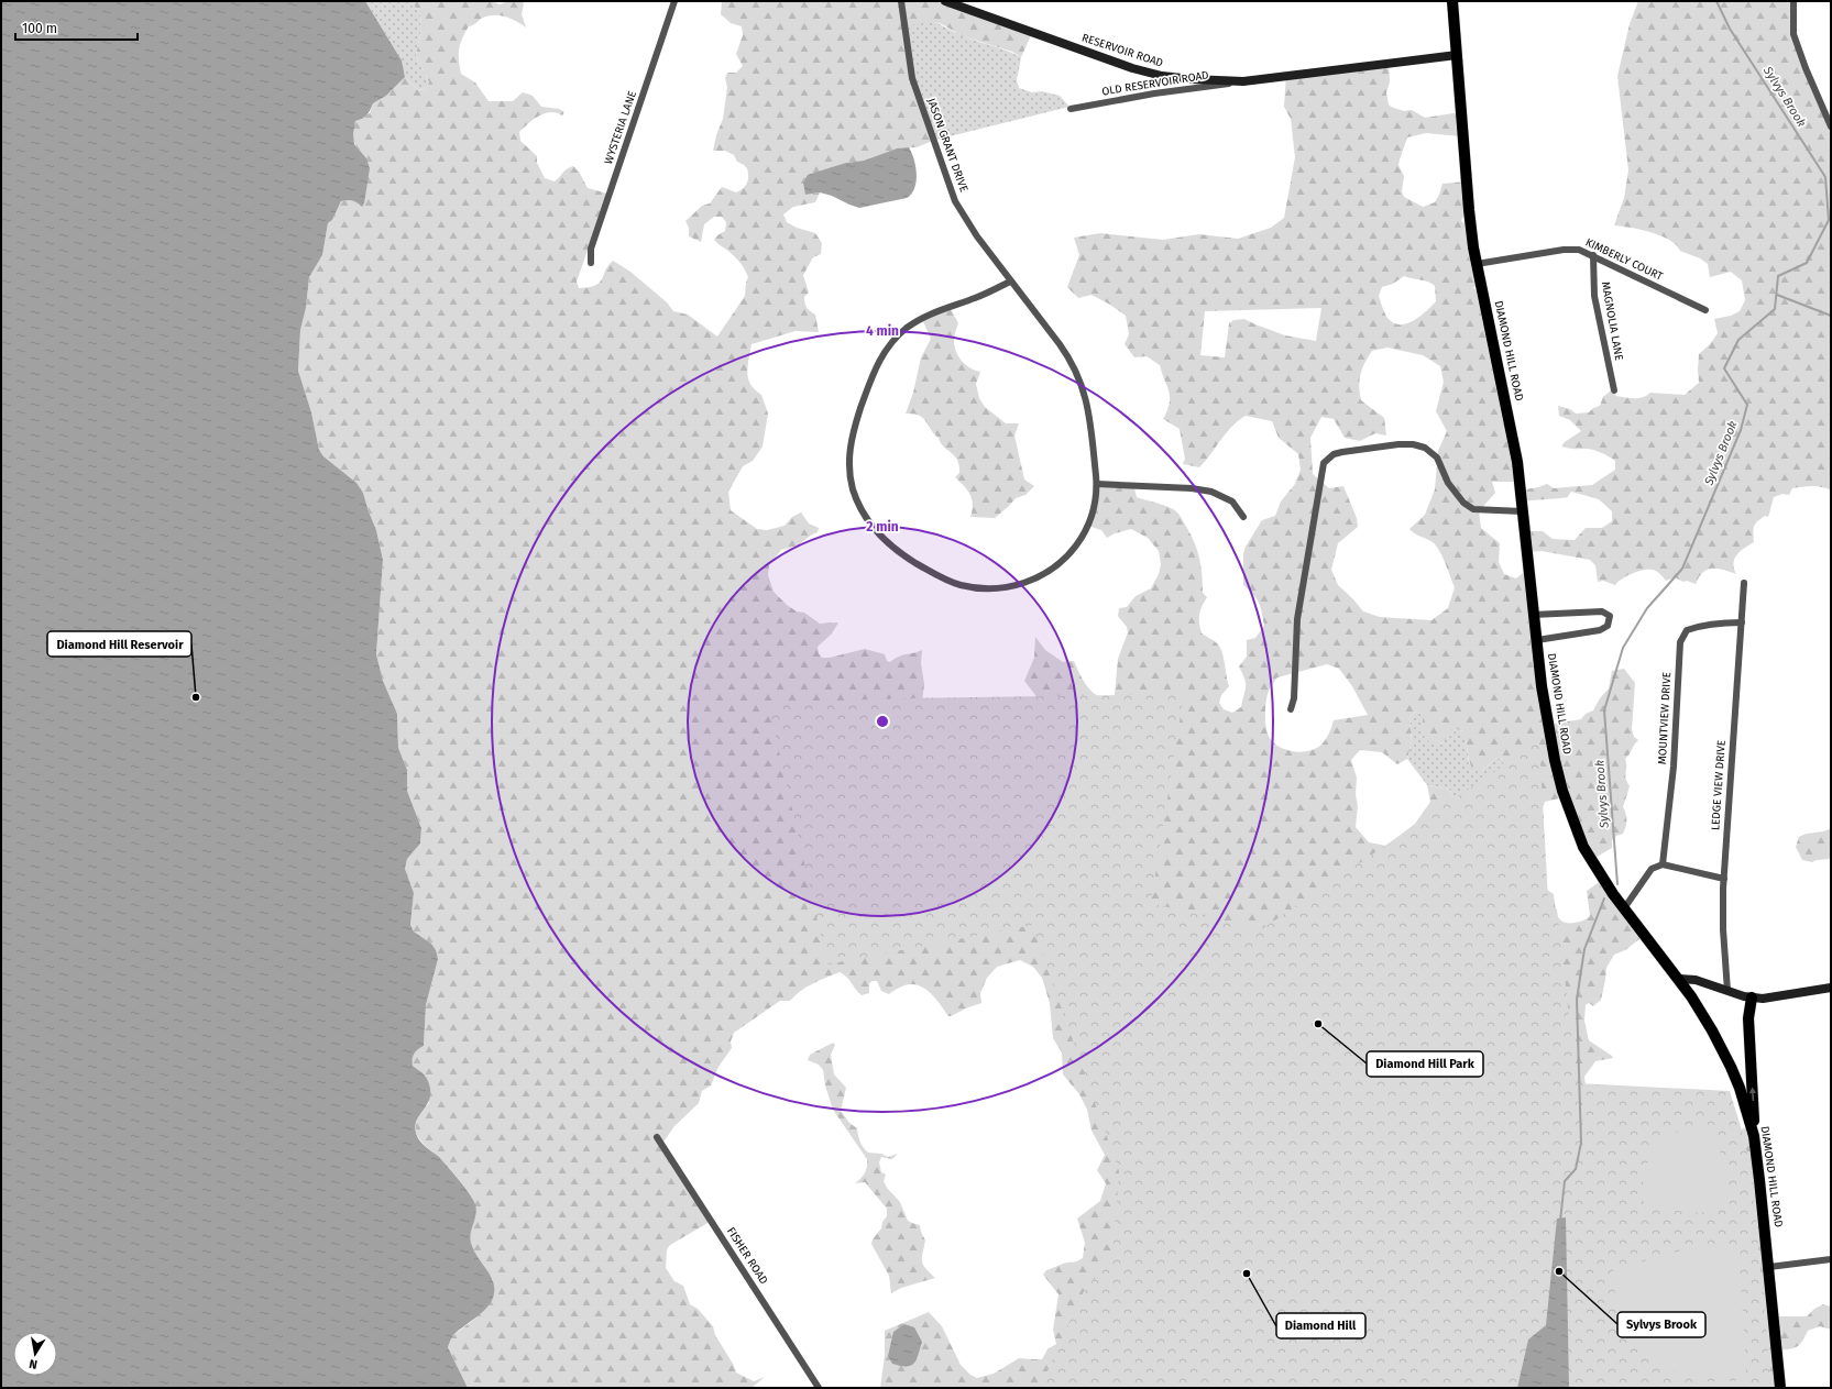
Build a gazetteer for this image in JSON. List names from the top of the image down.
{
  "streets": {
    "main road": ["DIAMOND HILL ROAD"],
    "street": [
      "RESERVOIR ROAD",
      "OLD RESERVOIR ROAD",
      "WYSTERIA LANE",
      "JASON GRANT DRIVE",
      "KIMBERLY COURT",
      "MAGNOLIA LANE",
      "MOUNTVIEW DRIVE",
      "LEDGE VIEW DRIVE",
      "FISHER ROAD"
    ]
  },
  "crossings": [
    ["RESERVOIR ROAD", "OLD RESERVOIR ROAD"],
    ["RESERVOIR ROAD", "DIAMOND HILL ROAD"],
    ["KIMBERLY COURT", "MAGNOLIA LANE"],
    ["KIMBERLY COURT", "DIAMOND HILL ROAD"],
    ["MOUNTVIEW DRIVE", "LEDGE VIEW DRIVE"]
  ],
  "water": ["Sylvys Brook"],
  "places": [
    "Diamond Hill Reservoir",
    "Diamond Hill Park",
    "Sylvys Brook",
    "Diamond Hill"
  ],
  "scale_bar": "100 m",
  "north": "bottom",
  "rings": ["4 min", "2 min"]
}
